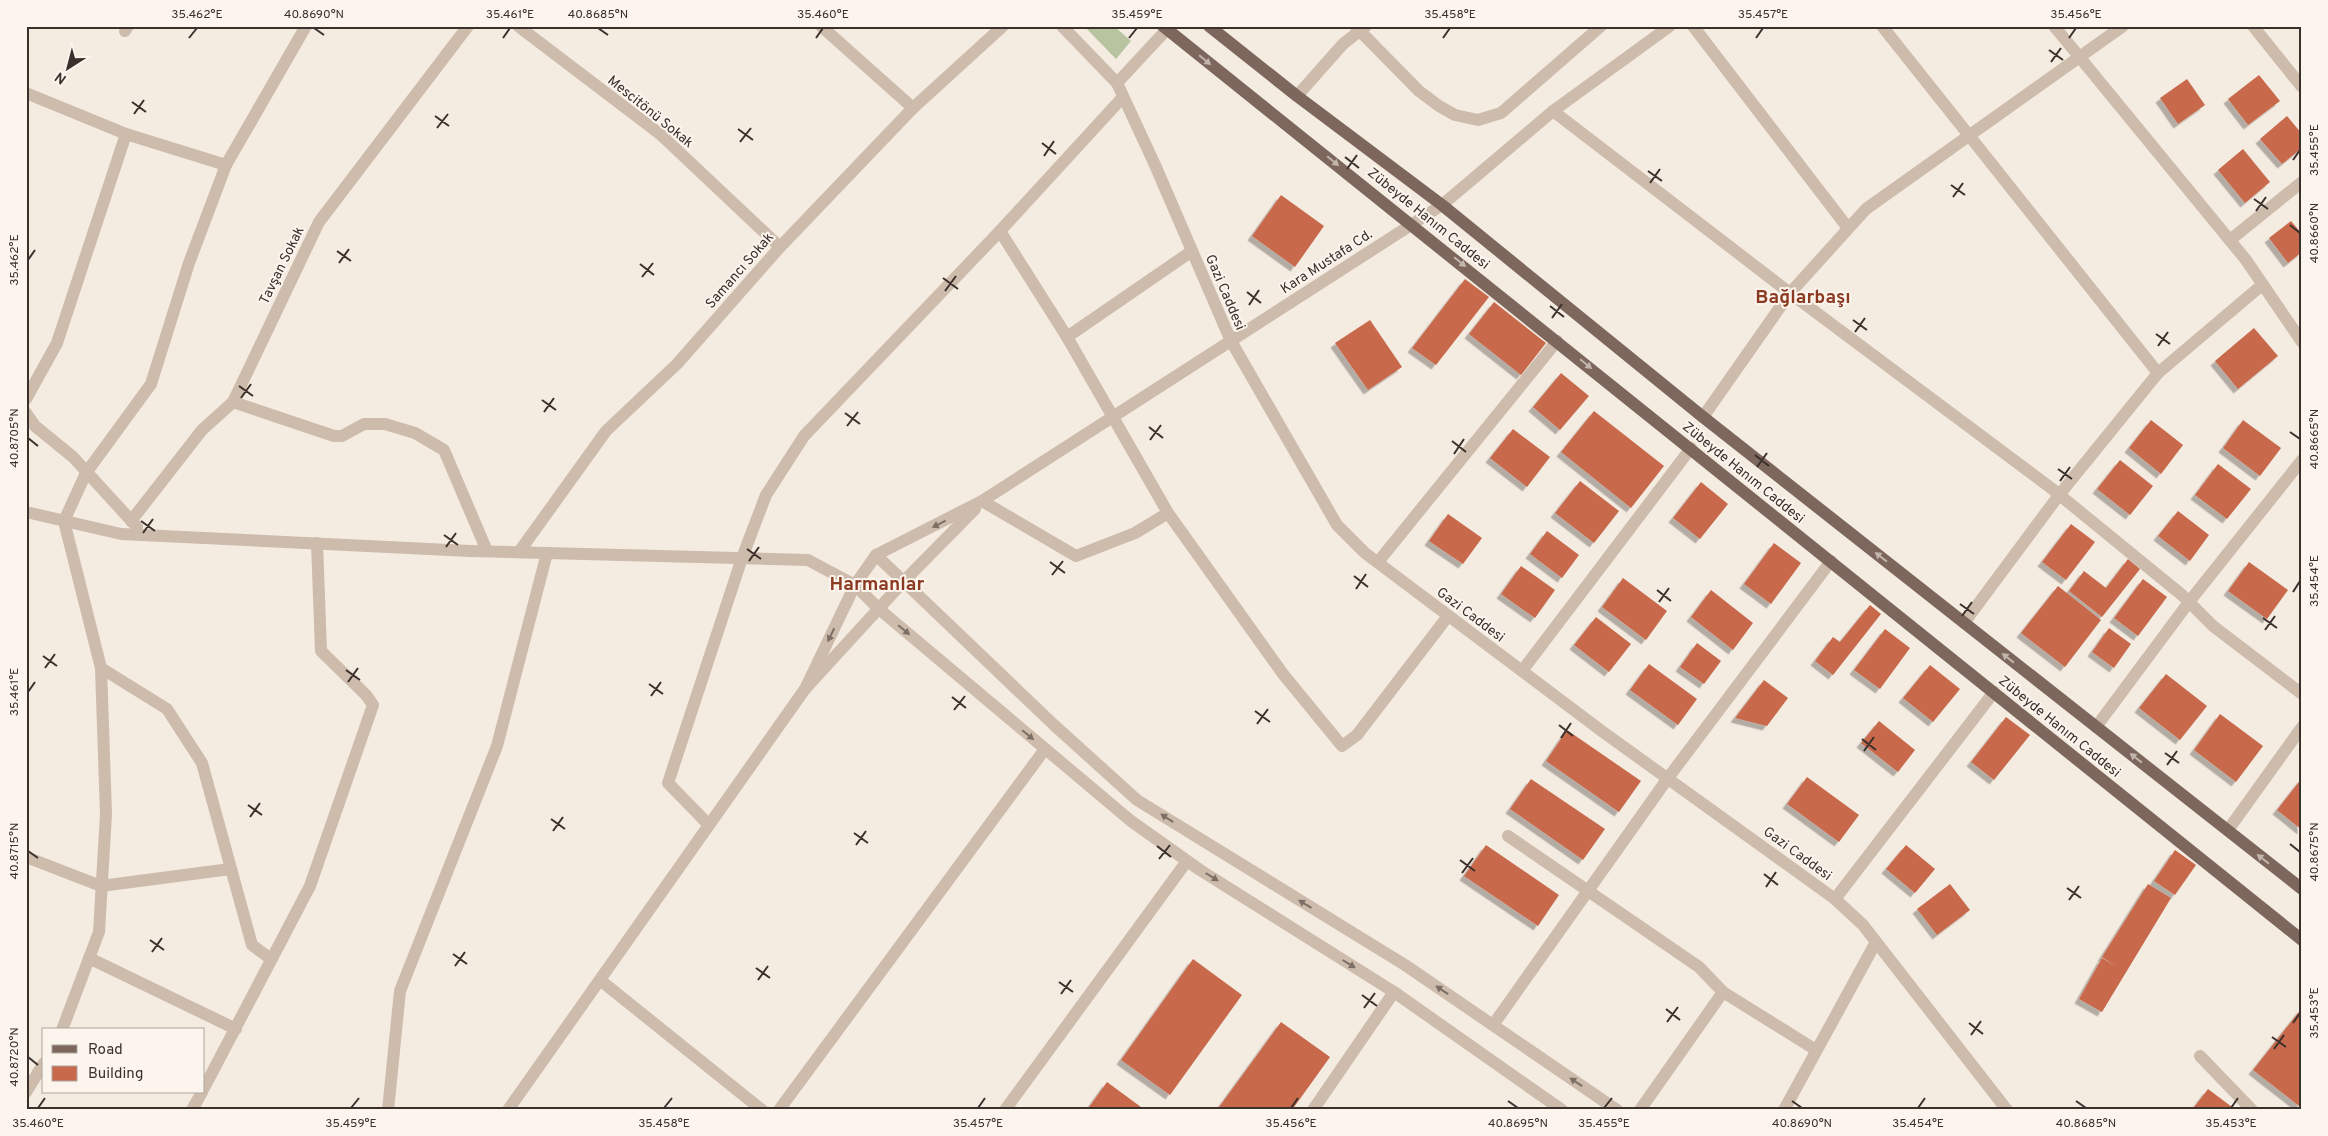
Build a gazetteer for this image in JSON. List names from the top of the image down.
{
  "streets": {
    "main road": ["Zübeyde Hanım Caddesi"],
    "street": [
      "Mescitönü Sokak",
      "Kara Mustafa Cd.",
      "Tavşan Sokak",
      "Samancı Sokak",
      "Gazi Caddesi"
    ]
  },
  "crossings": [
    ["Mescitönü Sokak", "Samancı Sokak"],
    ["Zübeyde Hanım Caddesi", "Kara Mustafa Cd."],
    ["Kara Mustafa Cd.", "Gazi Caddesi"]
  ],
  "districts": ["Bağlarbaşı", "Harmanlar"],
  "legend": ["Road", "Building"],
  "north": "bottom left",
  "coordinates": [
    "35.462°E",
    "40.8690°N",
    "35.461°E",
    "40.8685°N",
    "35.460°E",
    "35.459°E",
    "35.458°E",
    "35.457°E",
    "35.456°E",
    "35.455°E",
    "40.8660°N",
    "40.8705°N",
    "40.8665°N",
    "35.454°E",
    "40.8715°N",
    "40.8675°N",
    "35.453°E",
    "40.8720°N",
    "40.8695°N"
  ]
}
